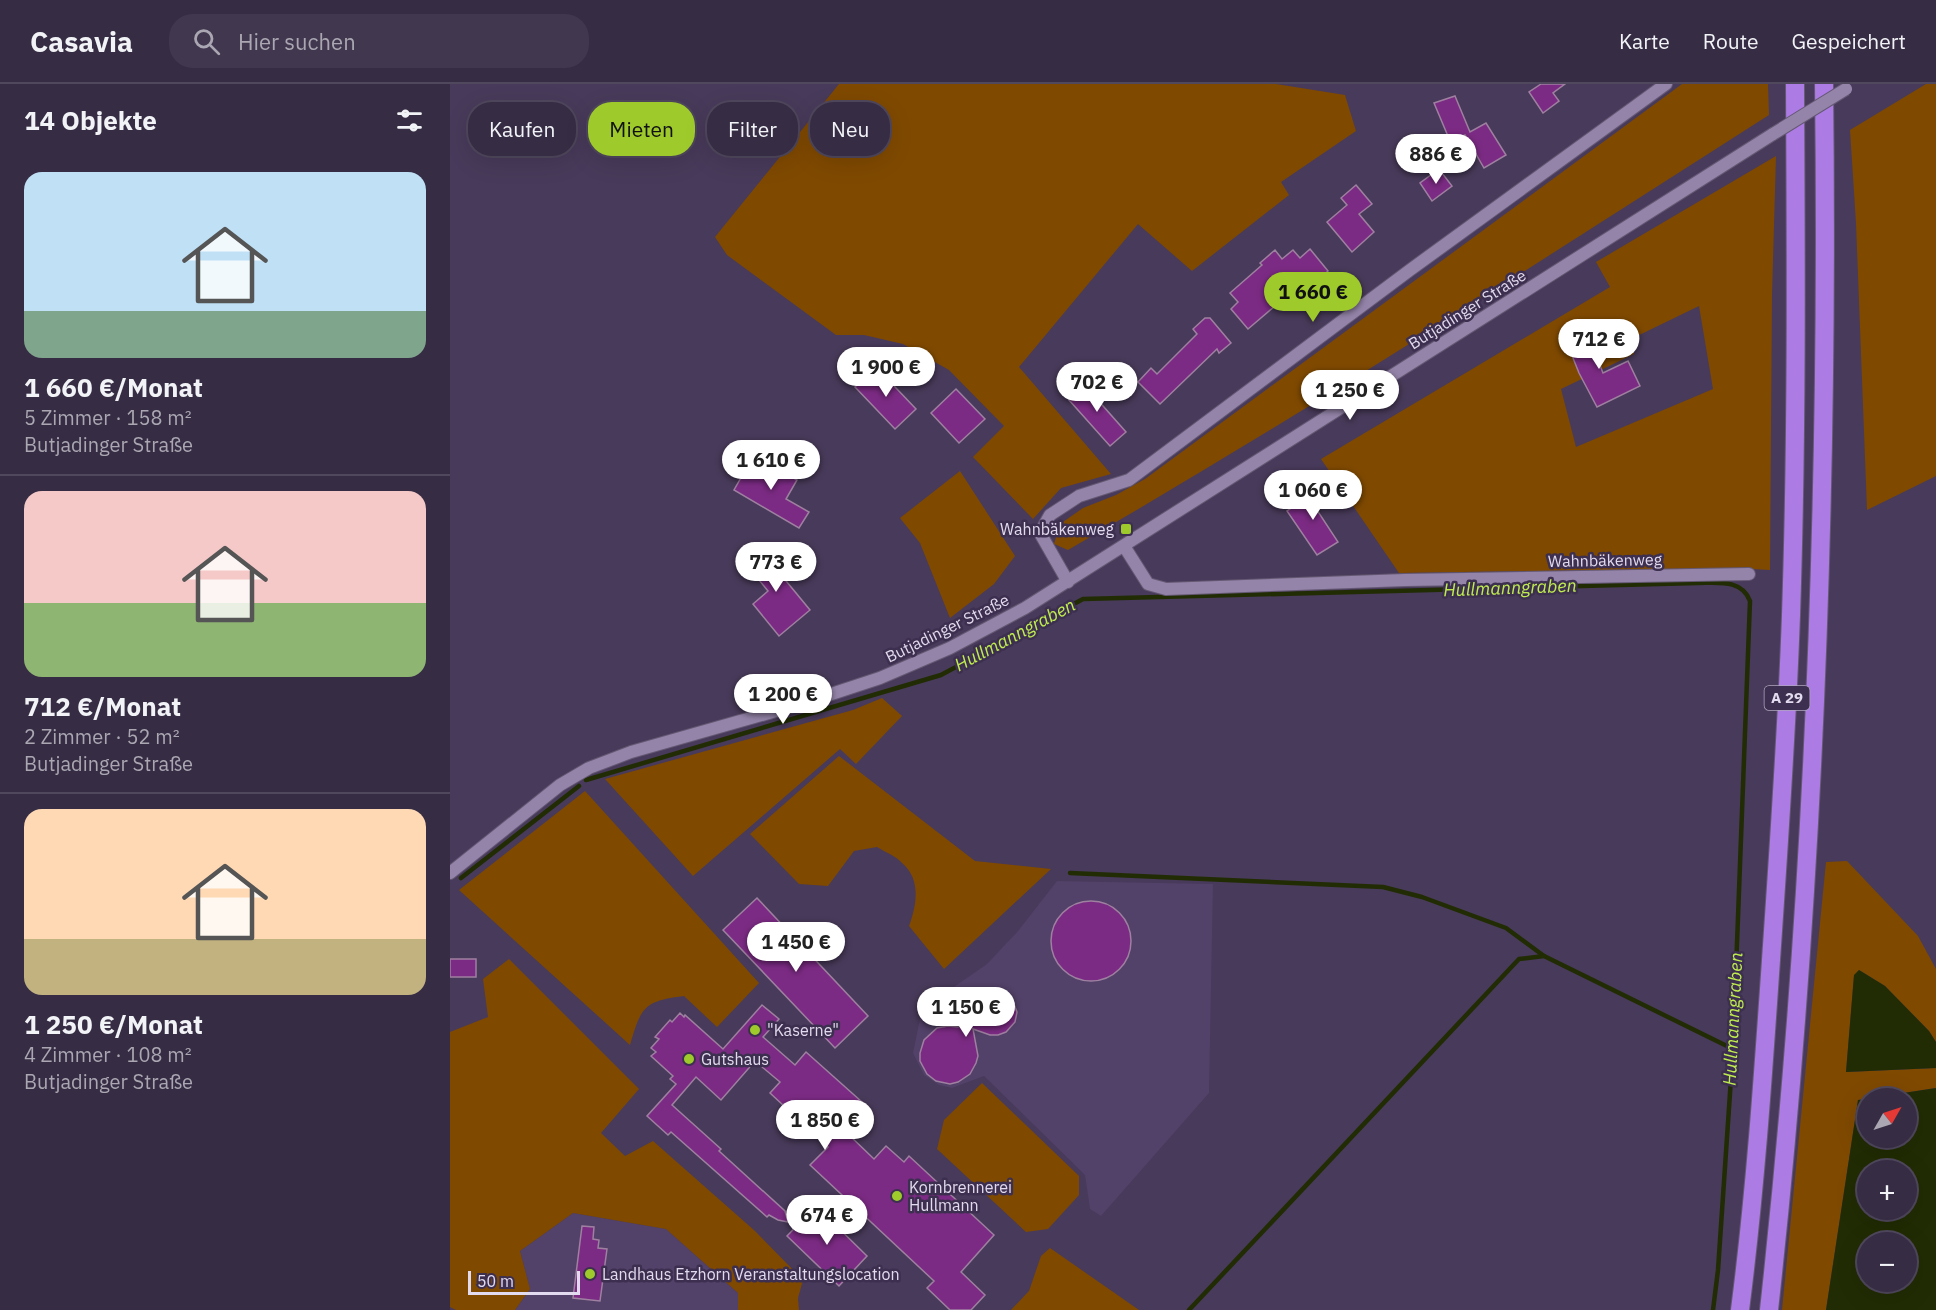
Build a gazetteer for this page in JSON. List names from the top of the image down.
{
  "streets": {
    "highway": ["A 29"],
    "street": ["Butjadinger Straße", "Wahnbäkenweg"]
  },
  "crossings": [
    ["Butjadinger Straße", "Wahnbäkenweg"]
  ],
  "water": ["Hullmanngraben"],
  "places": {
    "transit": ["Wahnbäkenweg"],
    "other": [
      "\"Kaserne\"",
      "Gutshaus",
      "Kornbrennerei Hullmann",
      "Landhaus Etzhorn Veranstaltungslocation"
    ]
  },
  "scale_bar": "50 m",
  "north": "top right",
  "page": {
    "header": "Casavia",
    "search": "Hier suchen",
    "nav": ["Karte", "Route", "Gespeichert"],
    "heading": "14 Objekte",
    "chip": [
      "Kaufen",
      "Mieten",
      "Filter",
      "Neu"
    ],
    "price": [
      "886 €",
      "1 660 €",
      "712 €",
      "1 900 €",
      "702 €",
      "1 250 €",
      "1 610 €",
      "1 060 €",
      "773 €",
      "1 200 €",
      "1 450 €",
      "1 150 €",
      "1 850 €",
      "674 €"
    ],
    "list": [
      {
        "name": "1 660 €/Monat",
        "note": "5 Zimmer · 158 m² · Butjadinger Straße"
      },
      {
        "name": "712 €/Monat",
        "note": "2 Zimmer · 52 m² · Butjadinger Straße"
      },
      {
        "name": "1 250 €/Monat",
        "note": "4 Zimmer · 108 m² · Butjadinger Straße"
      }
    ],
    "map_buttons": ["+", "−"],
    "scale": "50 m"
  }
}
